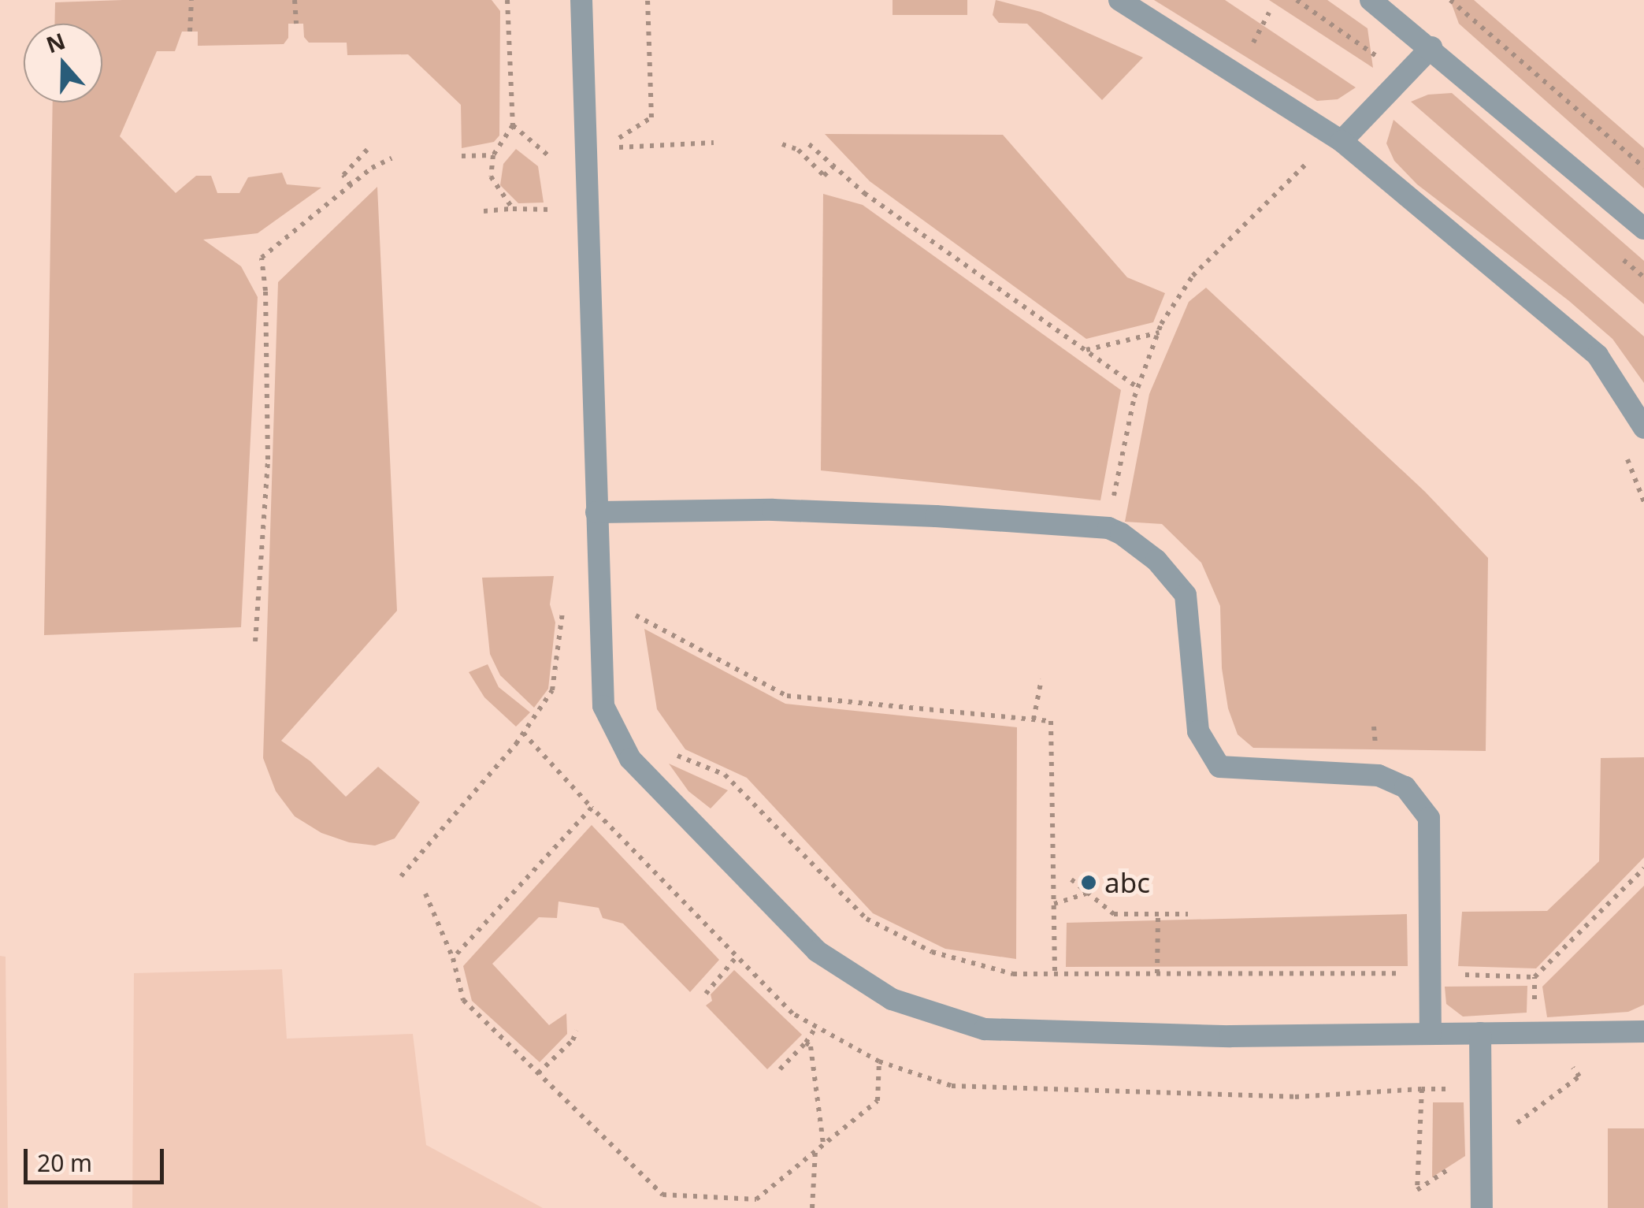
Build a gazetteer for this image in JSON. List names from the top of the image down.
{
  "places": ["abc"],
  "scale_bar": "20 m",
  "north": "top"
}
